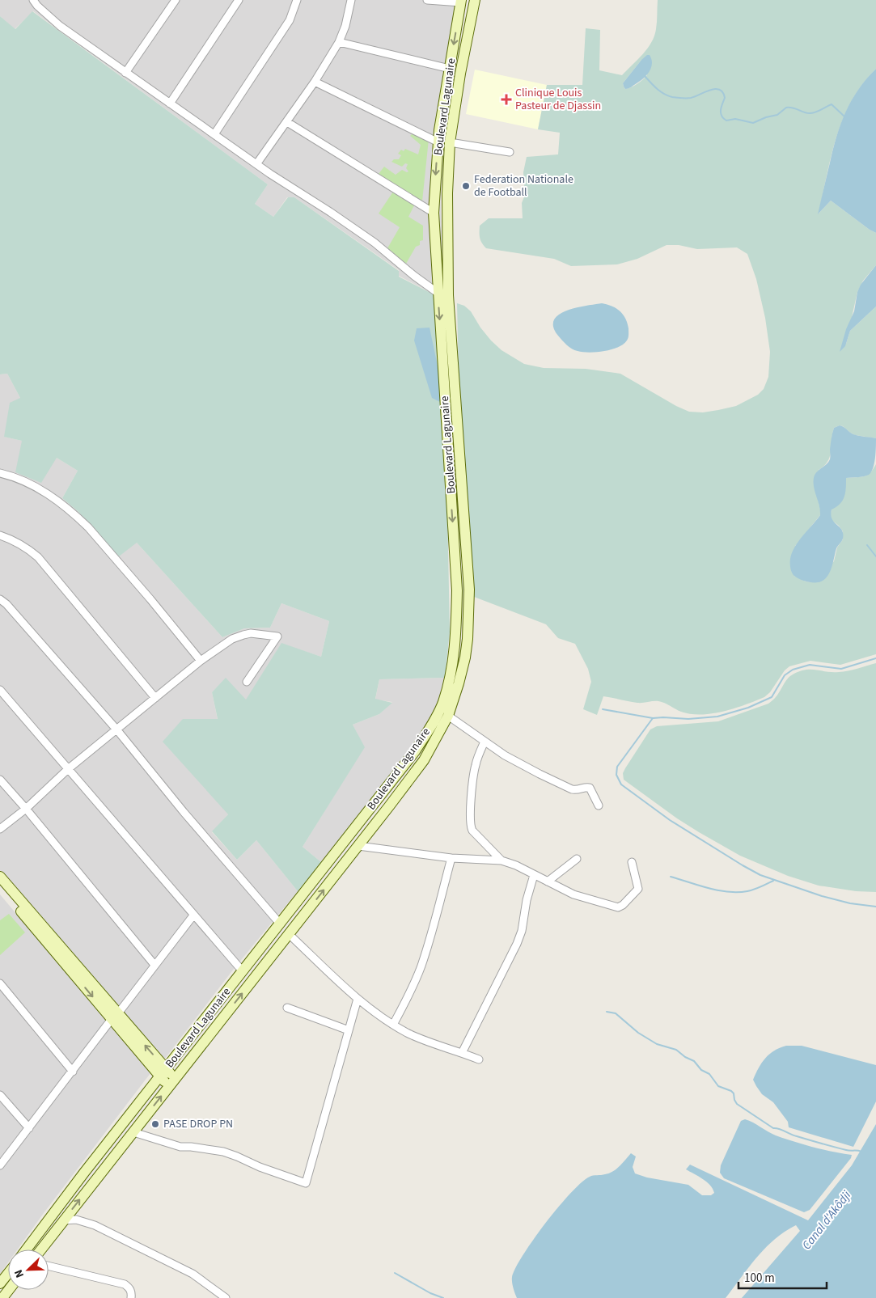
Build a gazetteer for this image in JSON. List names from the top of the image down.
{
  "streets": {
    "main road": ["Boulevard Lagunaire"]
  },
  "water": ["Canal d'Akôdji"],
  "places": {
    "health": ["Clinique Louis Pasteur de Djassin"],
    "other": ["Federation Nationale de Football", "PASE DROP PN"]
  },
  "scale_bar": "100 m",
  "north": "bottom left"
}
